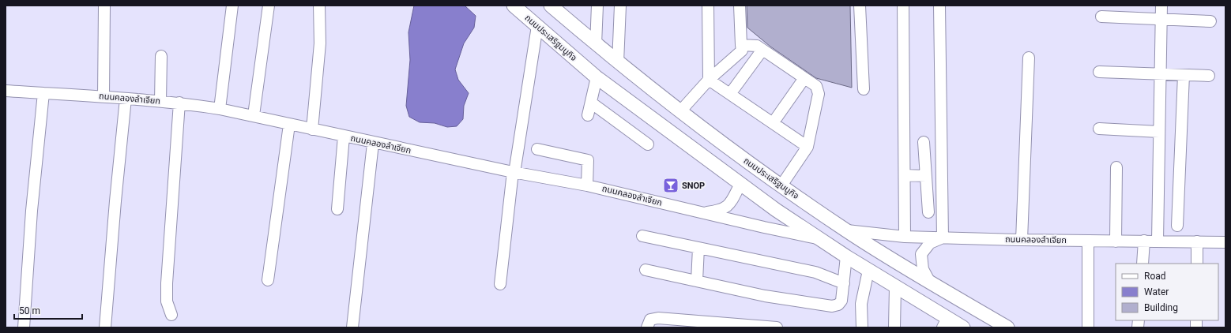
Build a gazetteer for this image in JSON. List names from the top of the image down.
{
  "streets": {
    "main road": ["ถนนประเสริฐมนูกิจ"],
    "street": ["ถนนคลองลำเจียก"]
  },
  "crossings": [
    ["ถนนประเสริฐมนูกิจ", "ถนนคลองลำเจียก"]
  ],
  "places": {
    "bar": ["SNOP"]
  },
  "legend": ["Road", "Water", "Building"],
  "scale_bar": "50 m"
}
